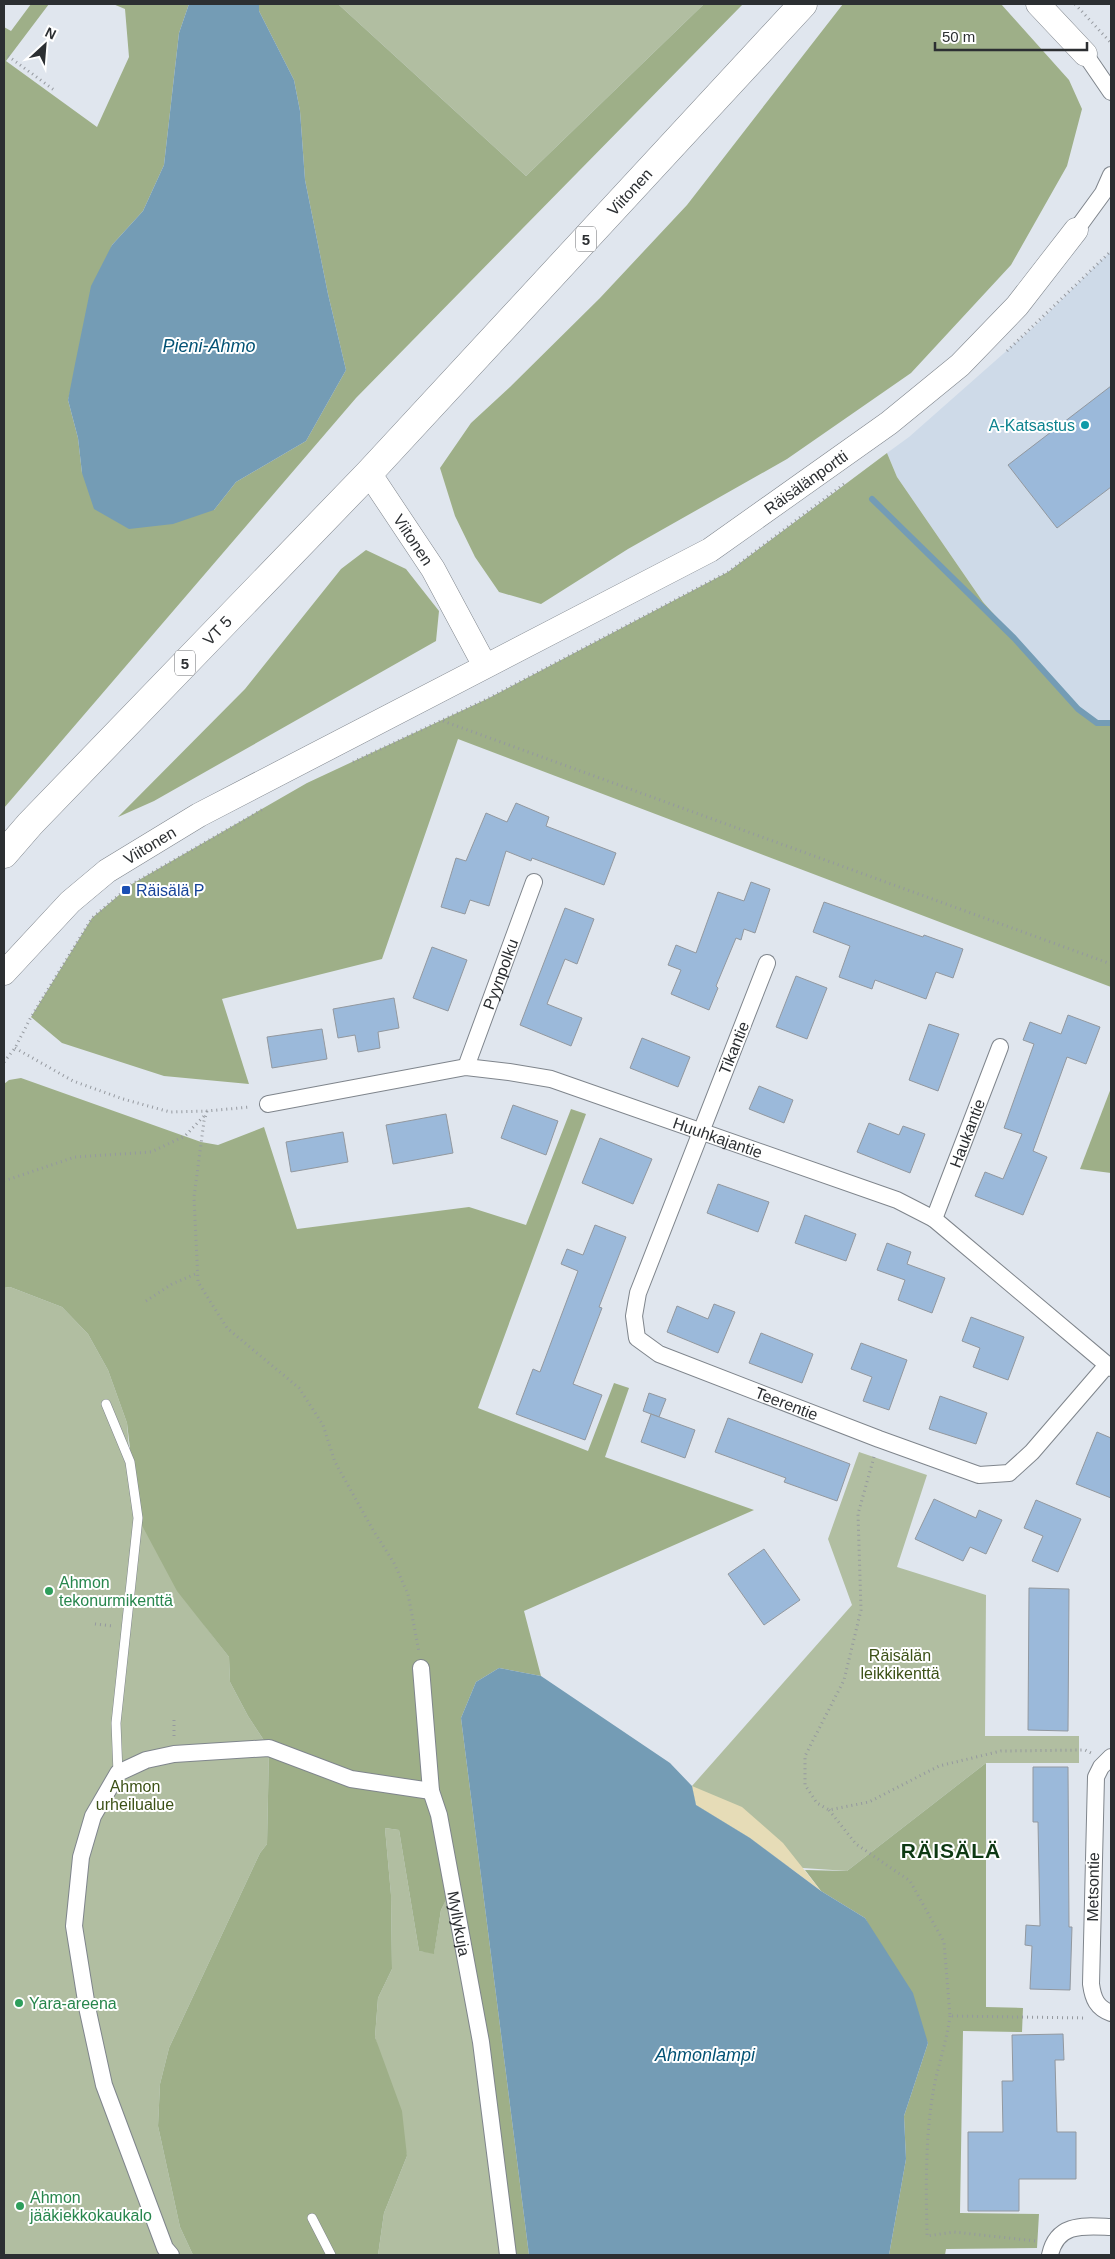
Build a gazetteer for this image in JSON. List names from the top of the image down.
{
  "streets": {
    "highway": ["Viitonen", "5", "VT 5"],
    "street": [
      "Räisälänportti",
      "Pyynpolku",
      "Tikantie",
      "Haukantie",
      "Huuhkajantie",
      "Teerentie",
      "Metsontie",
      "Myllykuja"
    ]
  },
  "crossings": [
    ["Viitonen", "Räisälänportti"],
    ["Viitonen", "VT 5"],
    ["Pyynpolku", "Huuhkajantie"],
    ["Tikantie", "Huuhkajantie"],
    ["Tikantie", "Teerentie"],
    ["Haukantie", "Huuhkajantie"],
    ["Huuhkajantie", "Teerentie"]
  ],
  "districts": ["RÄISÄLÄ"],
  "water": ["Pieni-Ahmo", "Ahmonlampi"],
  "parks": ["Räisälän leikkikenttä", "Ahmon urheilualue"],
  "places": {
    "other": [
      "A-Katsastus",
      "Ahmon tekonurmikenttä",
      "Yara-areena",
      "Ahmon jääkiekkokaukalo"
    ],
    "transit": ["Räisälä P"]
  },
  "scale_bar": "50 m",
  "north": "top right"
}
